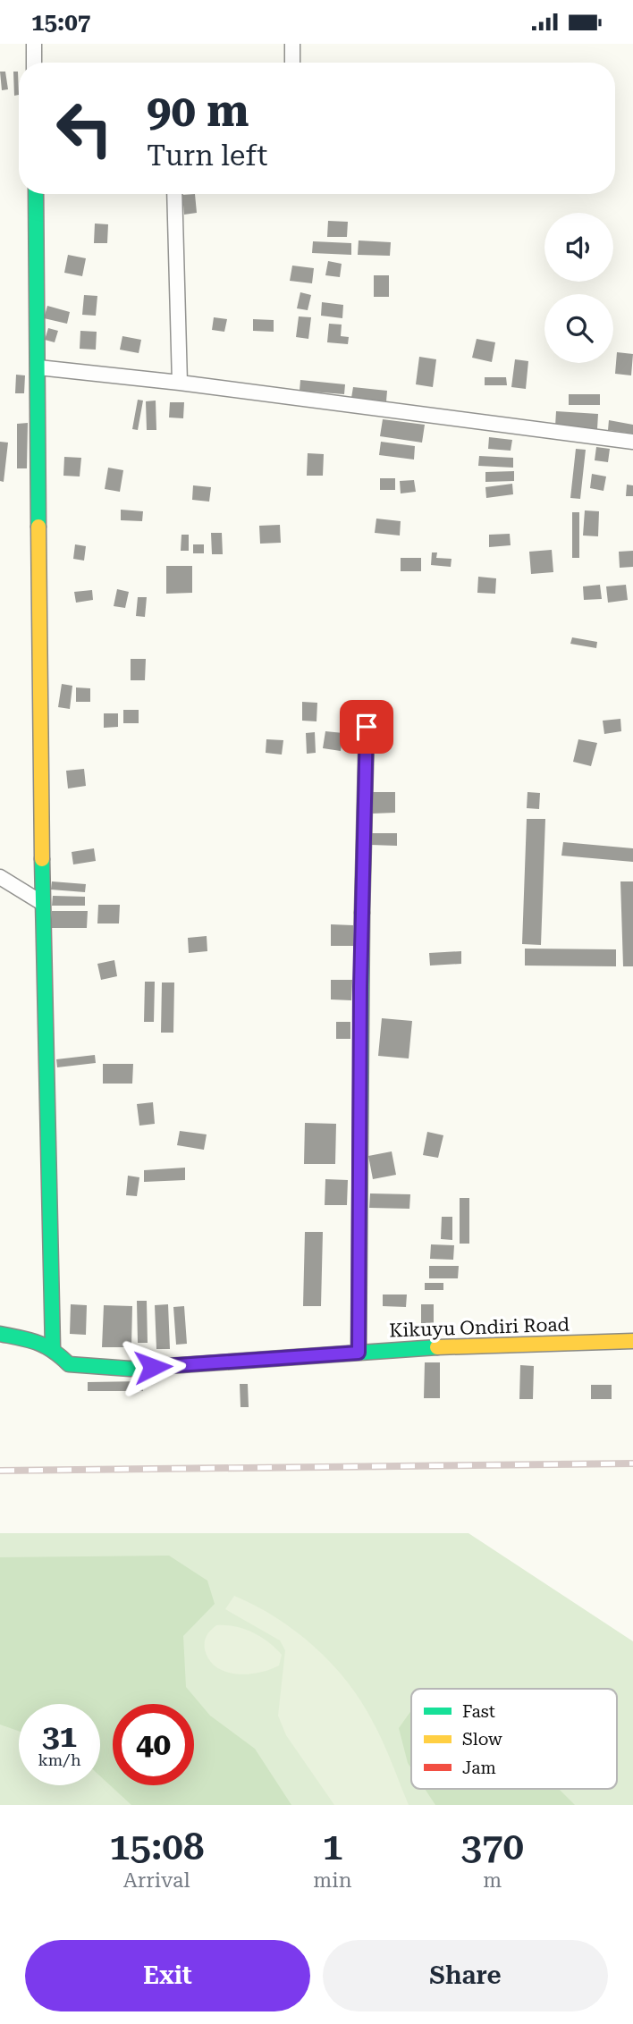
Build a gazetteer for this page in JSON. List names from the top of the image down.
{
  "streets": {
    "street": ["Kikuyu Ondiri Road"]
  },
  "legend": ["Fast", "Slow", "Jam"],
  "page": {
    "status": "15:07",
    "turn": ["90 m", "Turn left"],
    "speed": "31 km/h",
    "limit": "40",
    "eta": [
      "15:08",
      "Arrival",
      "1",
      "min",
      "370",
      "m"
    ],
    "buttons": ["Exit", "Share"]
  }
}
